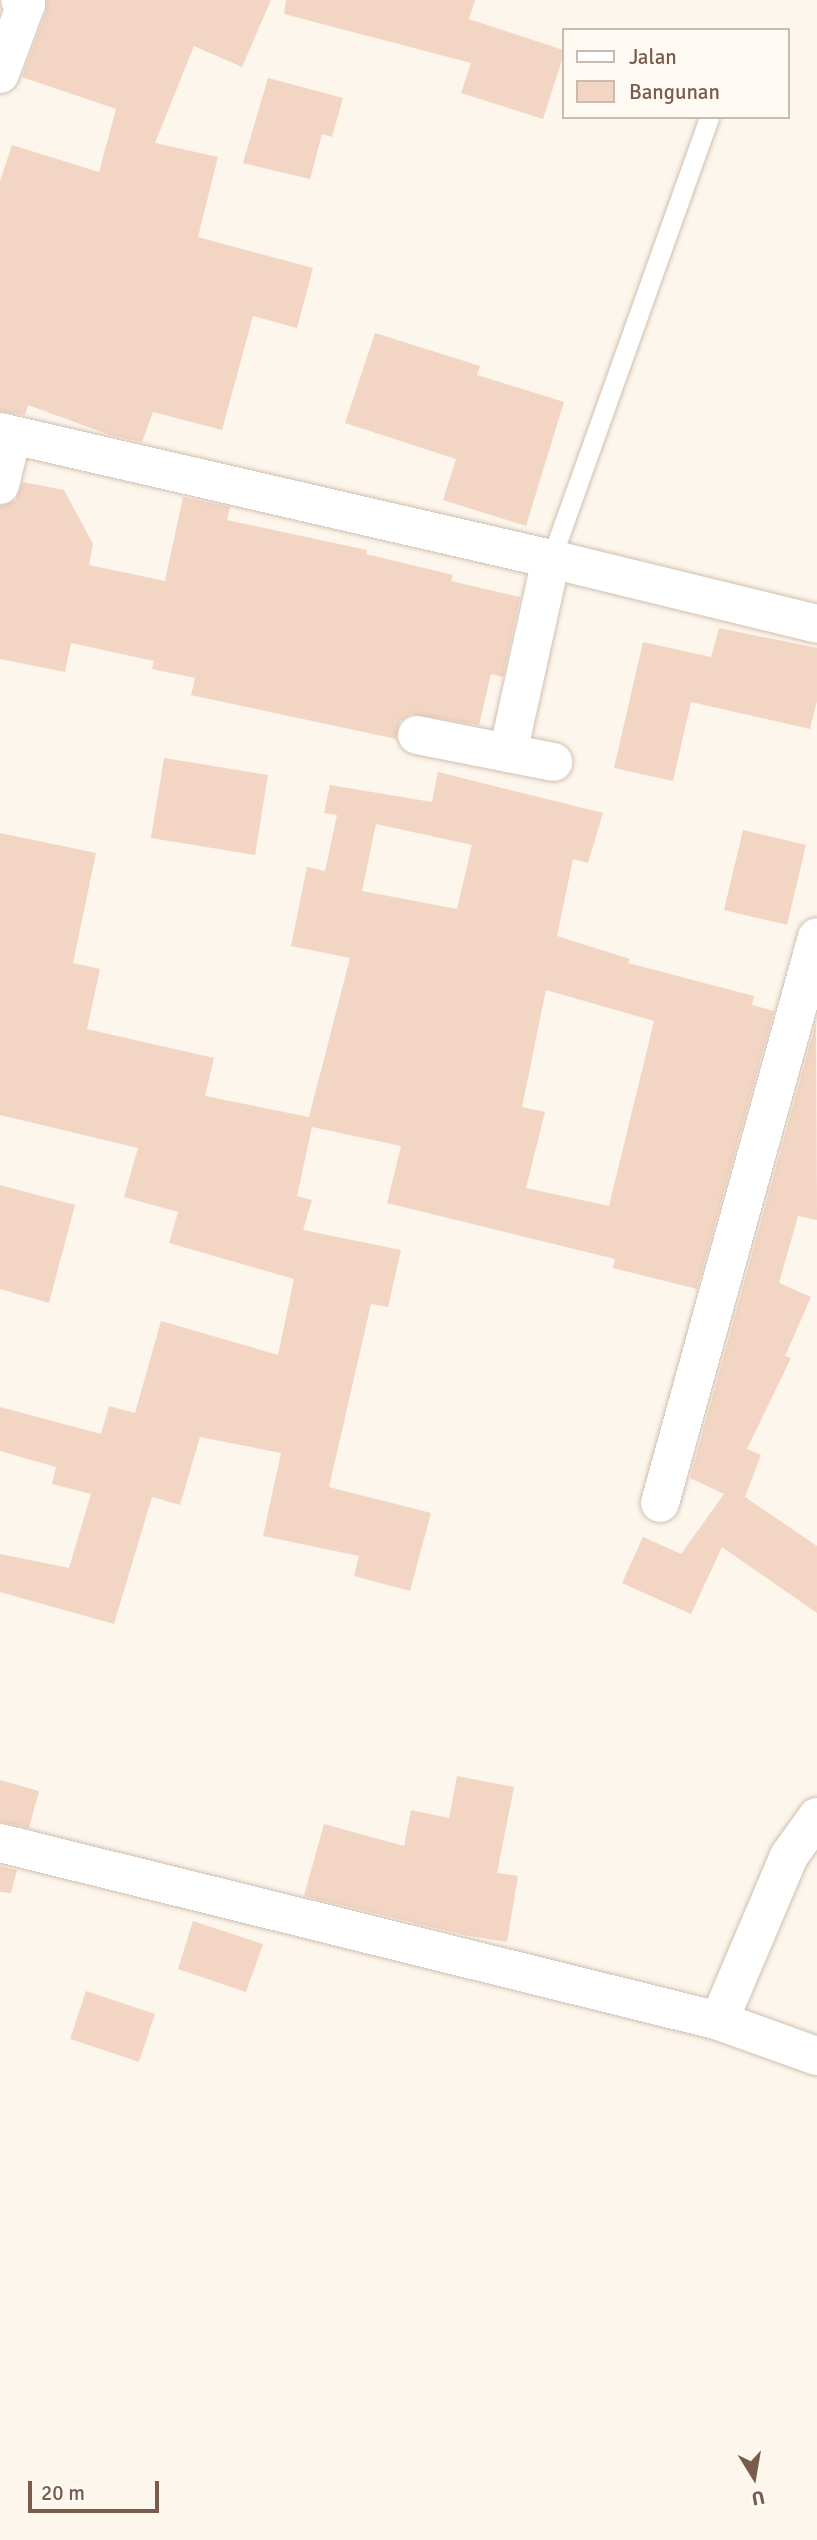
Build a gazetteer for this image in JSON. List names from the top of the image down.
{
  "legend": ["Jalan", "Bangunan"],
  "scale_bar": "20 m",
  "north": "bottom"
}
